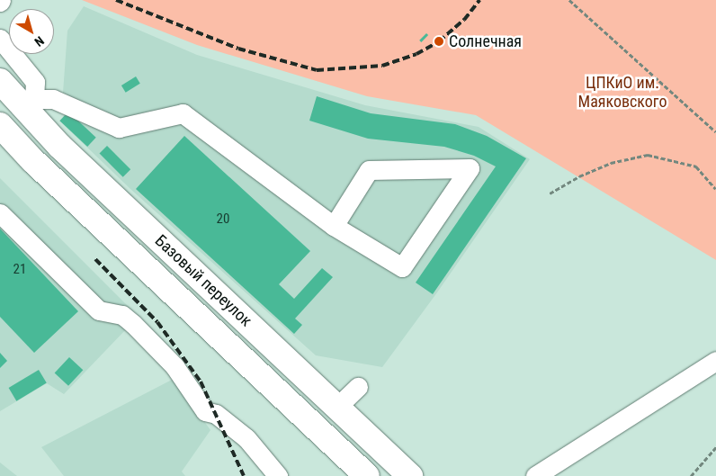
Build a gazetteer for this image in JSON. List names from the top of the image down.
{
  "streets": {
    "main road": ["Базовый переулок"]
  },
  "parks": ["ЦПКиО им. Маяковского"],
  "places": ["Солнечная"],
  "house_numbers": ["20", "21"],
  "north": "bottom right"
}
